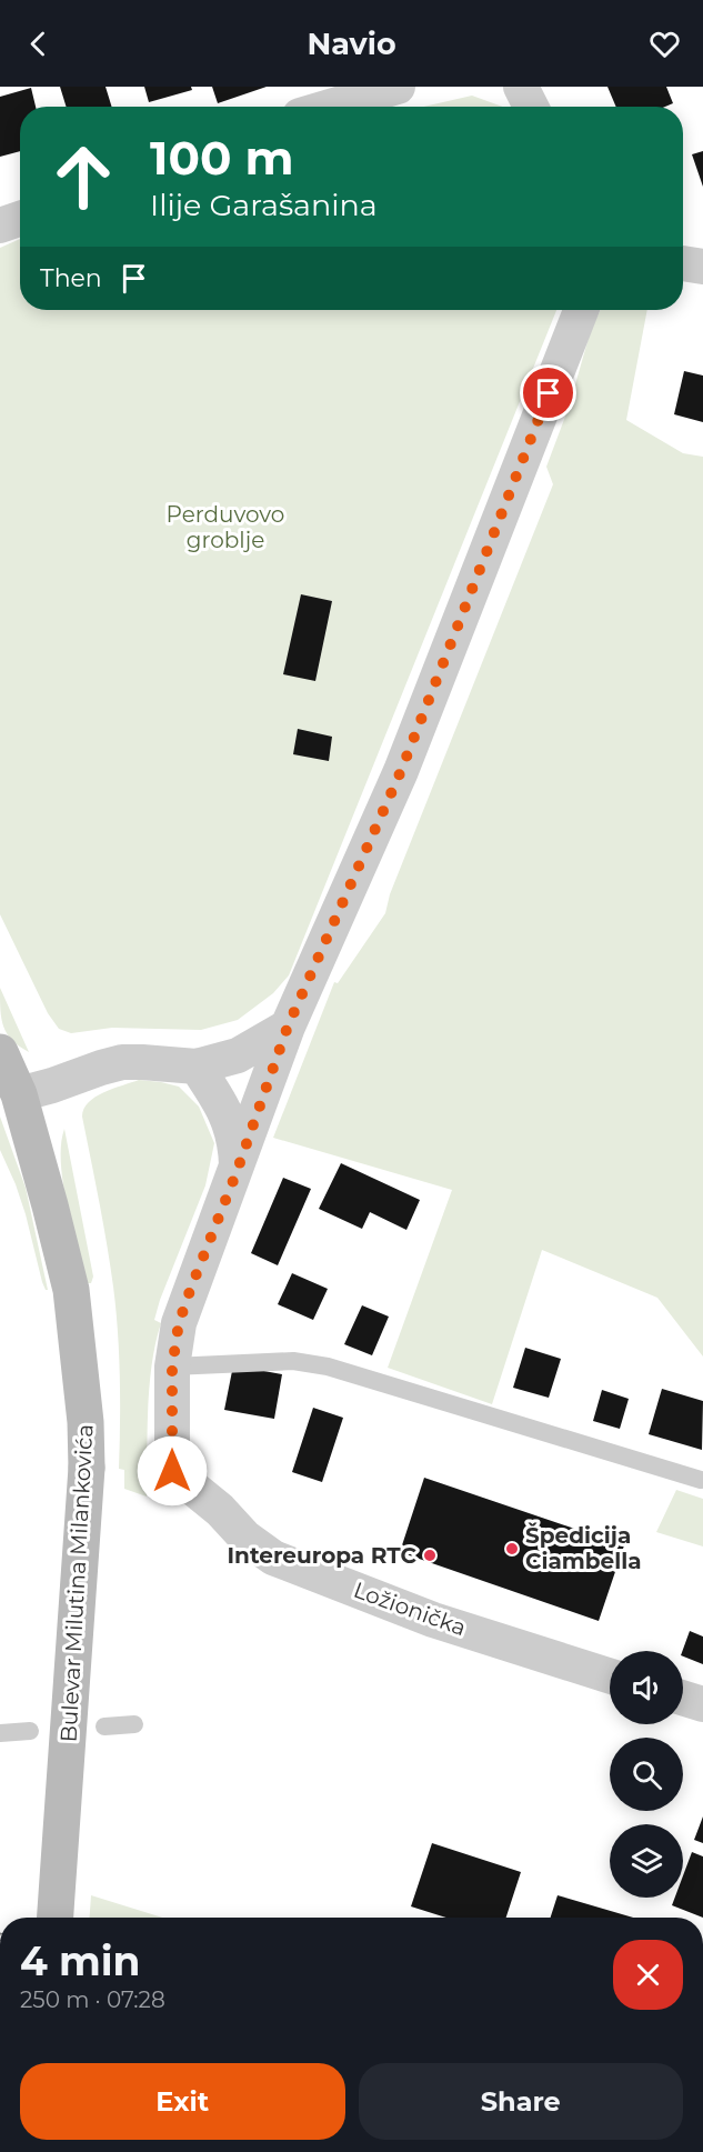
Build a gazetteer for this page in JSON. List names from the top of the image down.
{
  "streets": {
    "street": ["Bulevar Milutina Milankovića", "Ložionička"]
  },
  "parks": ["Perduvovo groblje"],
  "places": ["Špedicija Ciambella", "Intereuropa RTC"],
  "page": {
    "header": "Navio",
    "turn": ["100 m", "Ilije Garašanina"],
    "then": "Then",
    "heading": ["4 min", "250 m · 07:28"],
    "buttons": ["Exit", "Share"]
  }
}
